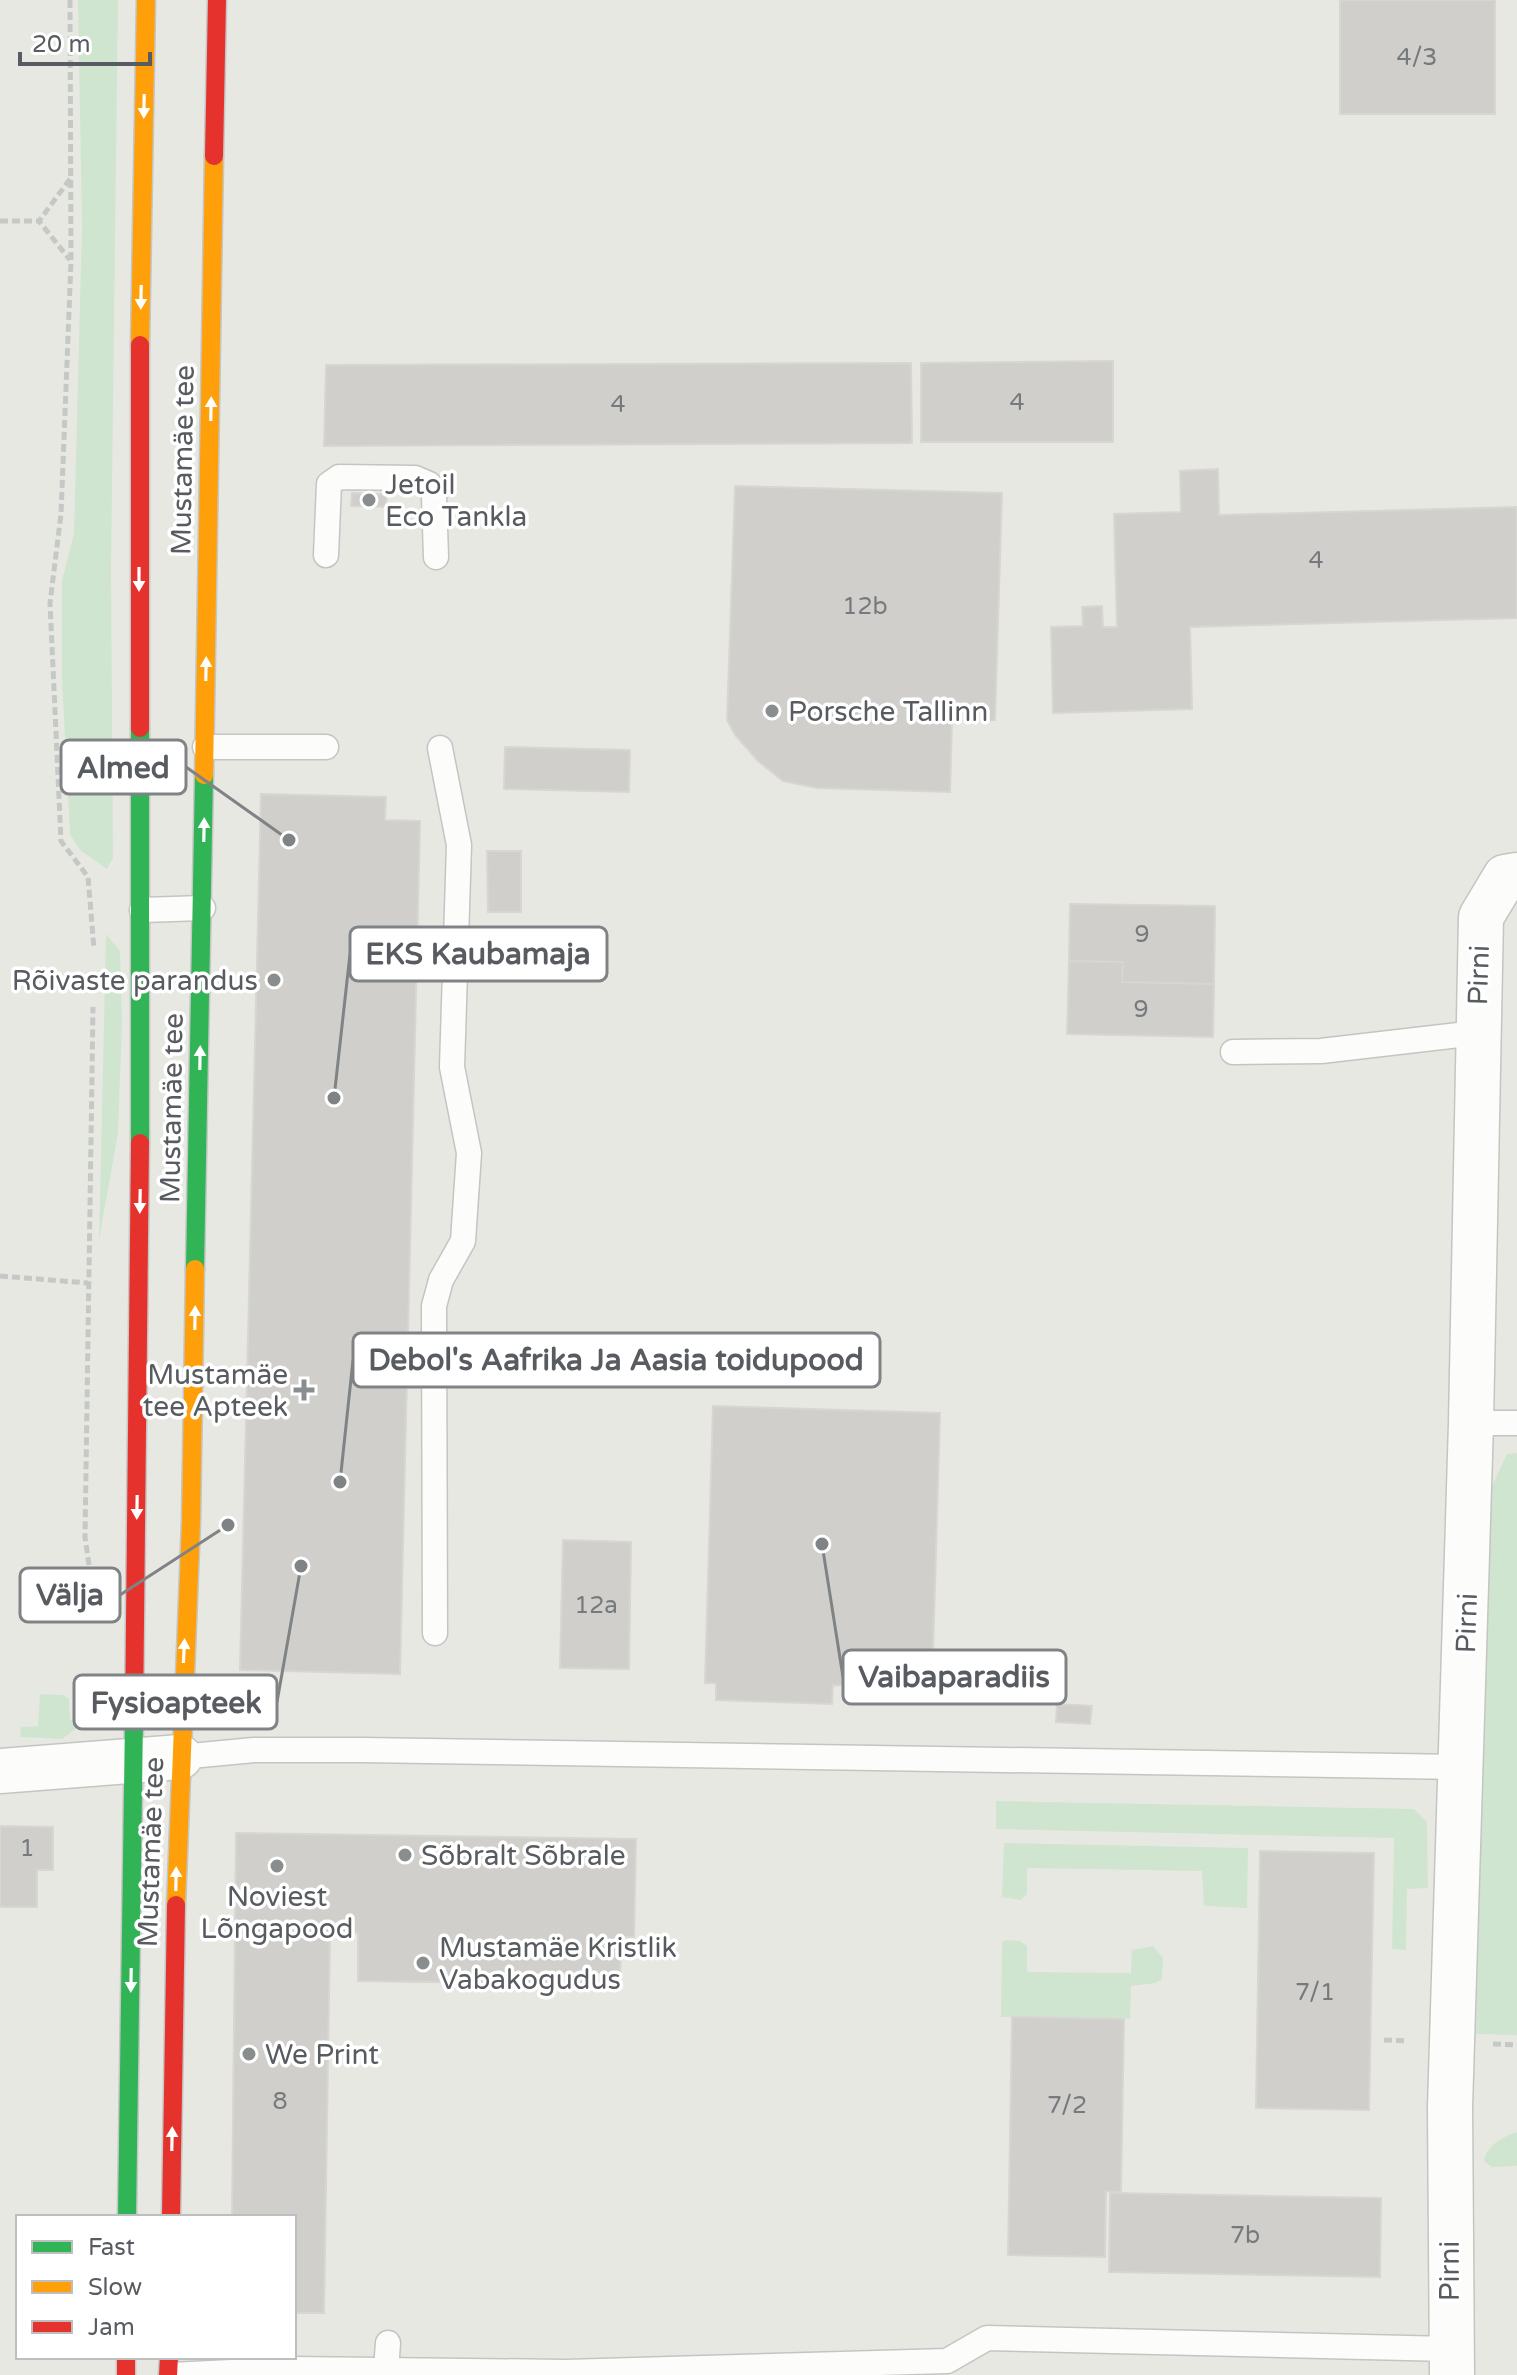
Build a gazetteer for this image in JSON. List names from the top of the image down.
{
  "streets": {
    "main road": ["Mustamäe tee"],
    "street": ["Pirni"]
  },
  "places": {
    "other": [
      "Jetoil Eco Tankla",
      "Porsche Tallinn",
      "Almed",
      "Rõivaste parandus",
      "EKS Kaubamaja",
      "Debol's Aafrika Ja Aasia toidupood",
      "Välja",
      "Vaibaparadiis",
      "Fysioapteek",
      "Sõbralt Sõbrale",
      "Noviest Lõngapood",
      "Mustamäe Kristlik Vabakogudus",
      "We Print"
    ],
    "health": ["Mustamäe tee Apteek"]
  },
  "house_numbers": [
    "4/3",
    "4",
    "4",
    "4",
    "12b",
    "9",
    "9",
    "12a",
    "1",
    "7/1",
    "8",
    "7/2",
    "7b"
  ],
  "legend": ["Fast", "Slow", "Jam"],
  "scale_bar": "20 m"
}
